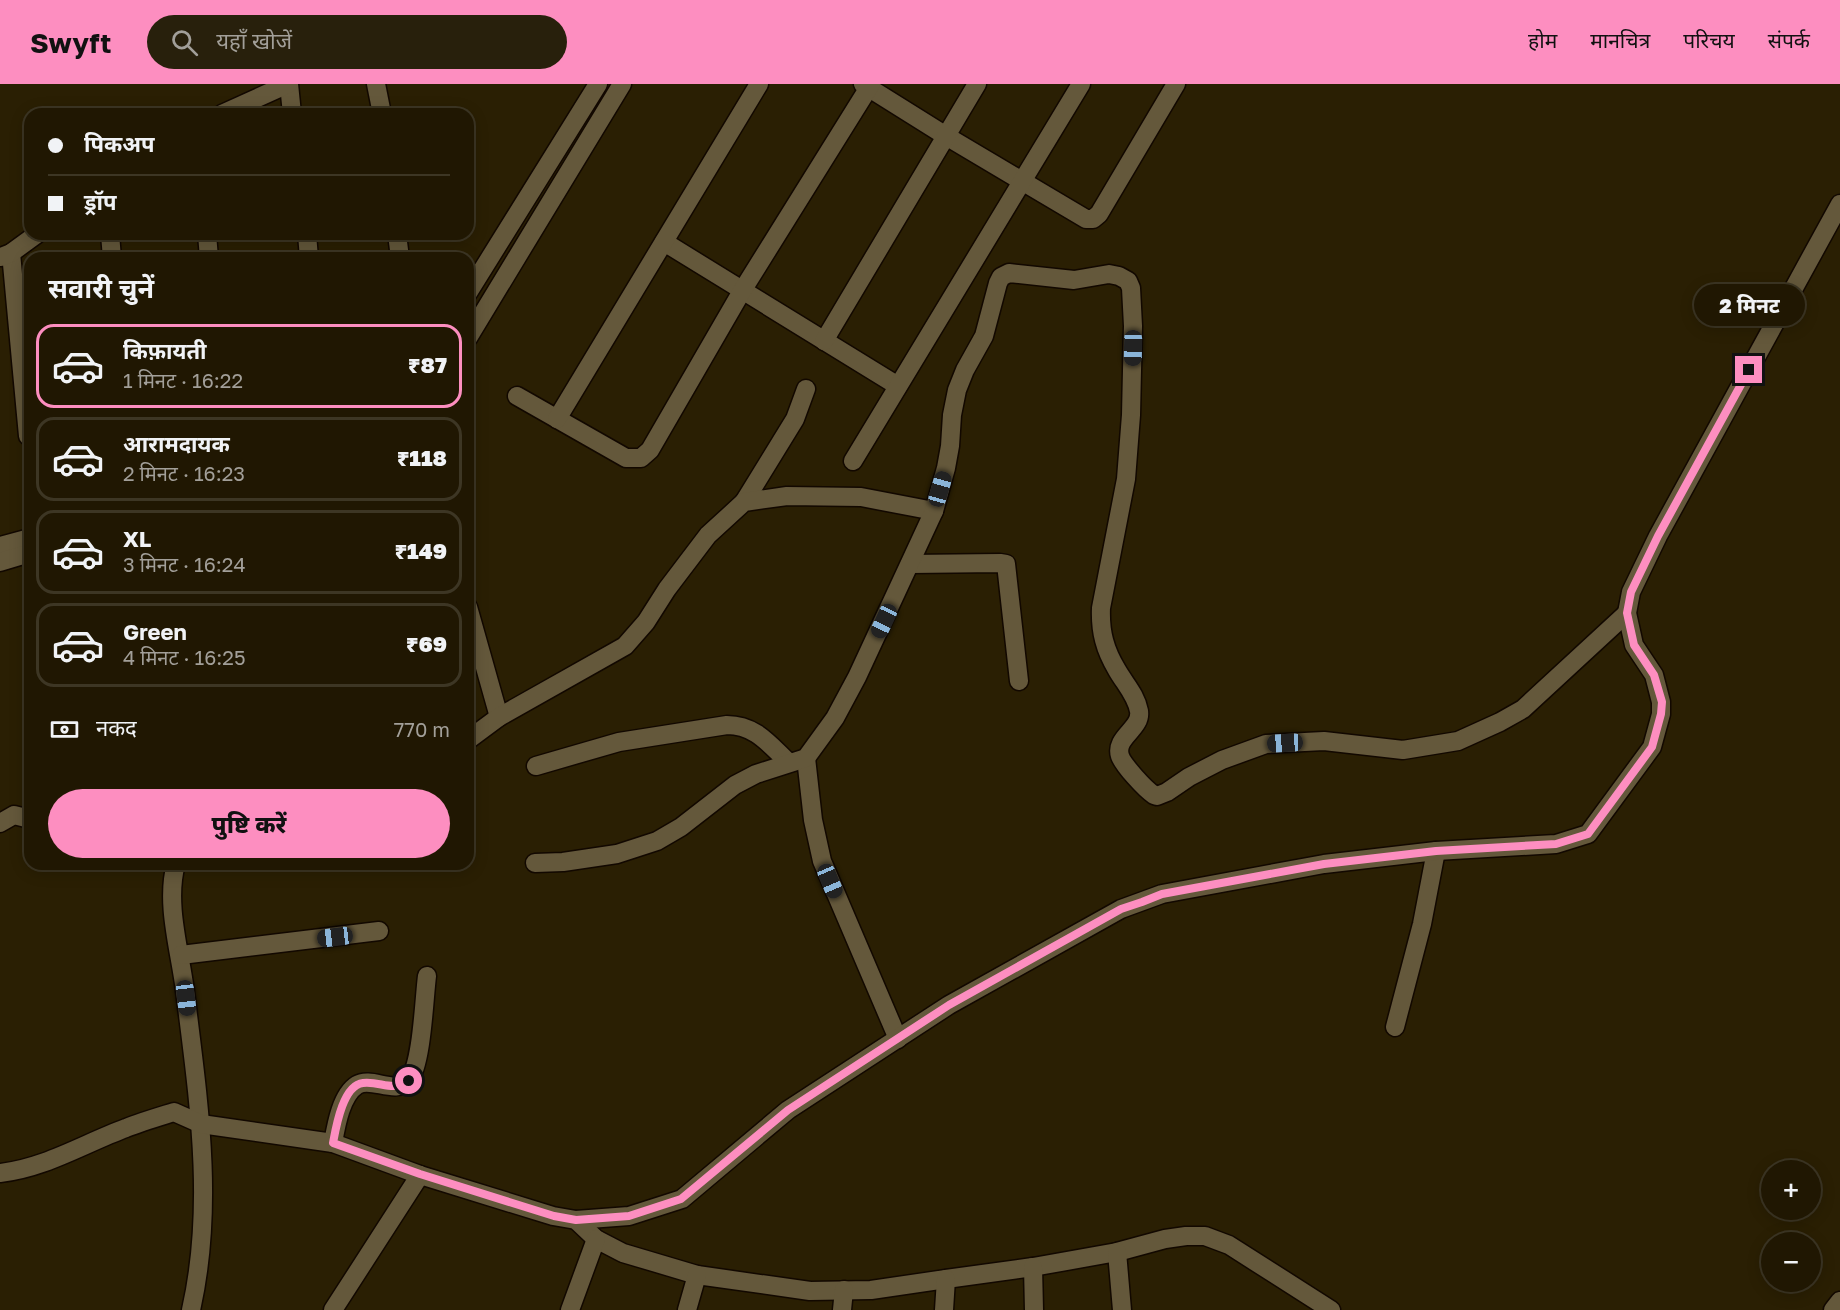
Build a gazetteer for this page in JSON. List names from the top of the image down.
{
  "page": {
    "header": "Swyft",
    "search": "यहाँ खोजें",
    "nav": [
      "होम",
      "मानचित्र",
      "परिचय",
      "संपर्क"
    ],
    "banner": ["पिकअप", "ड्रॉप"],
    "heading": "सवारी चुनें",
    "bubble": "2 मिनट",
    "list": [
      {
        "name": "किफ़ायती",
        "note": "1 मिनट · 16:22",
        "value": "₹87"
      },
      {
        "name": "आरामदायक",
        "note": "2 मिनट · 16:23",
        "value": "₹118"
      },
      {
        "name": "XL",
        "note": "3 मिनट · 16:24",
        "value": "₹149"
      },
      {
        "name": "Green",
        "note": "4 मिनट · 16:25",
        "value": "₹69"
      }
    ],
    "pay": ["नकद", "770 m"],
    "buttons": "पुष्टि करें",
    "map_buttons": ["+", "−"]
  }
}
